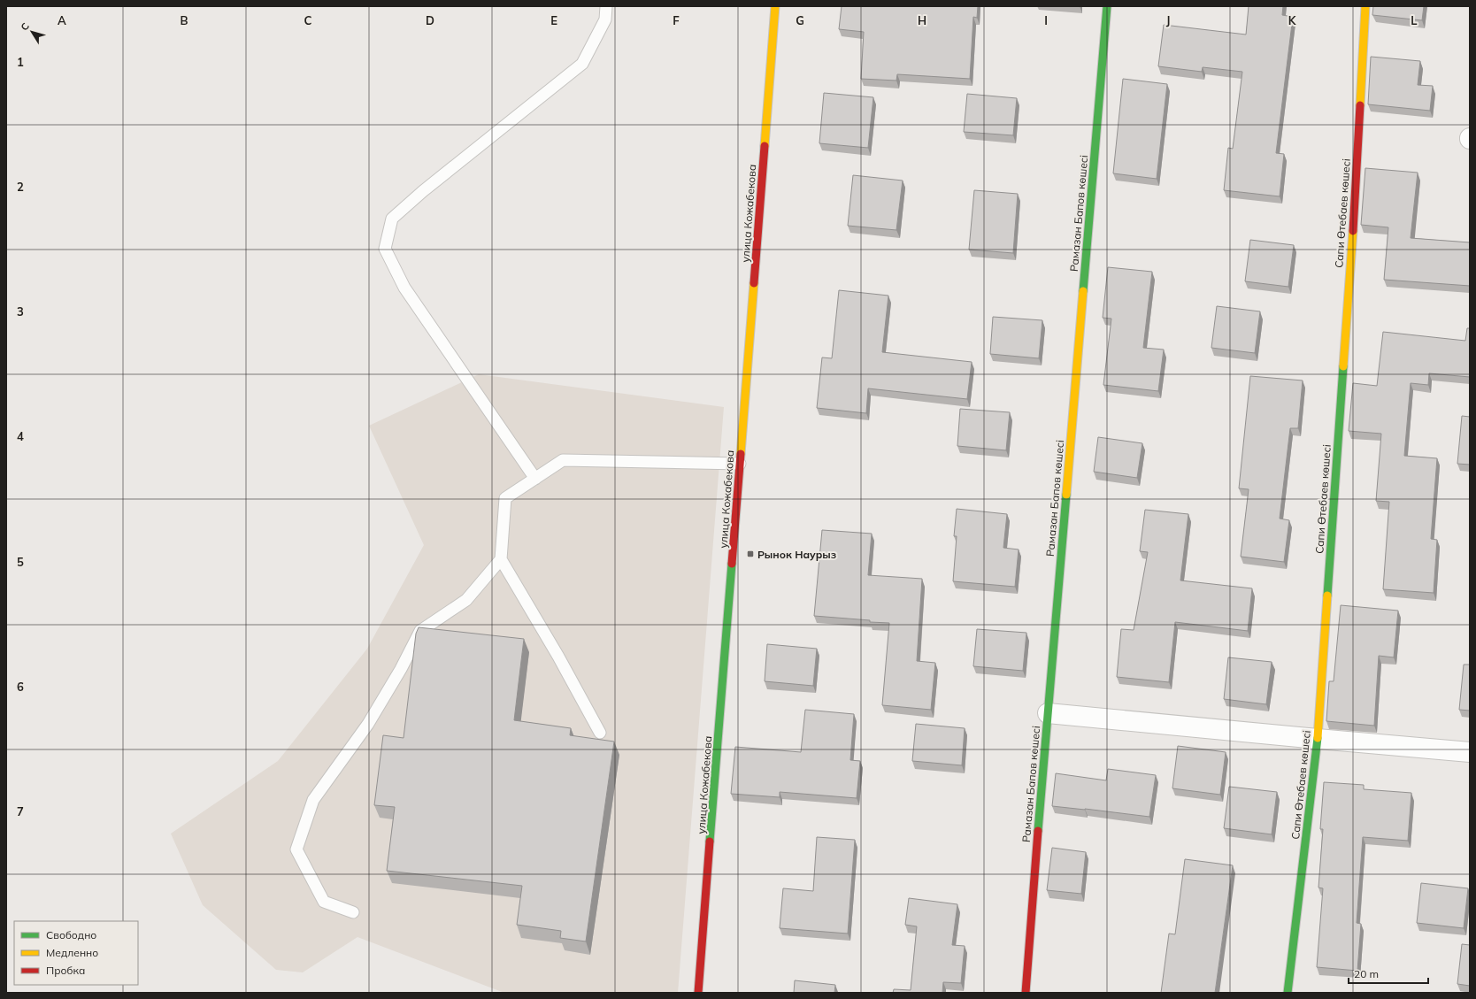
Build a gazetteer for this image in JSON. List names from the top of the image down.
{
  "streets": {
    "street": ["улица Кожабекова", "Рамазан Бапов көшесі", "Сапи Өтебаев көшесі"]
  },
  "places": {
    "transit": ["Рынок Наурыз"]
  },
  "legend": ["Свободно", "Медленно", "Пробка"],
  "scale_bar": "20 m",
  "north": "top left",
  "grid": {
    "columns": [
      "A",
      "B",
      "C",
      "D",
      "E",
      "F",
      "G",
      "H",
      "I",
      "J",
      "K",
      "L"
    ],
    "rows": [
      "1",
      "2",
      "3",
      "4",
      "5",
      "6",
      "7"
    ]
  }
}
